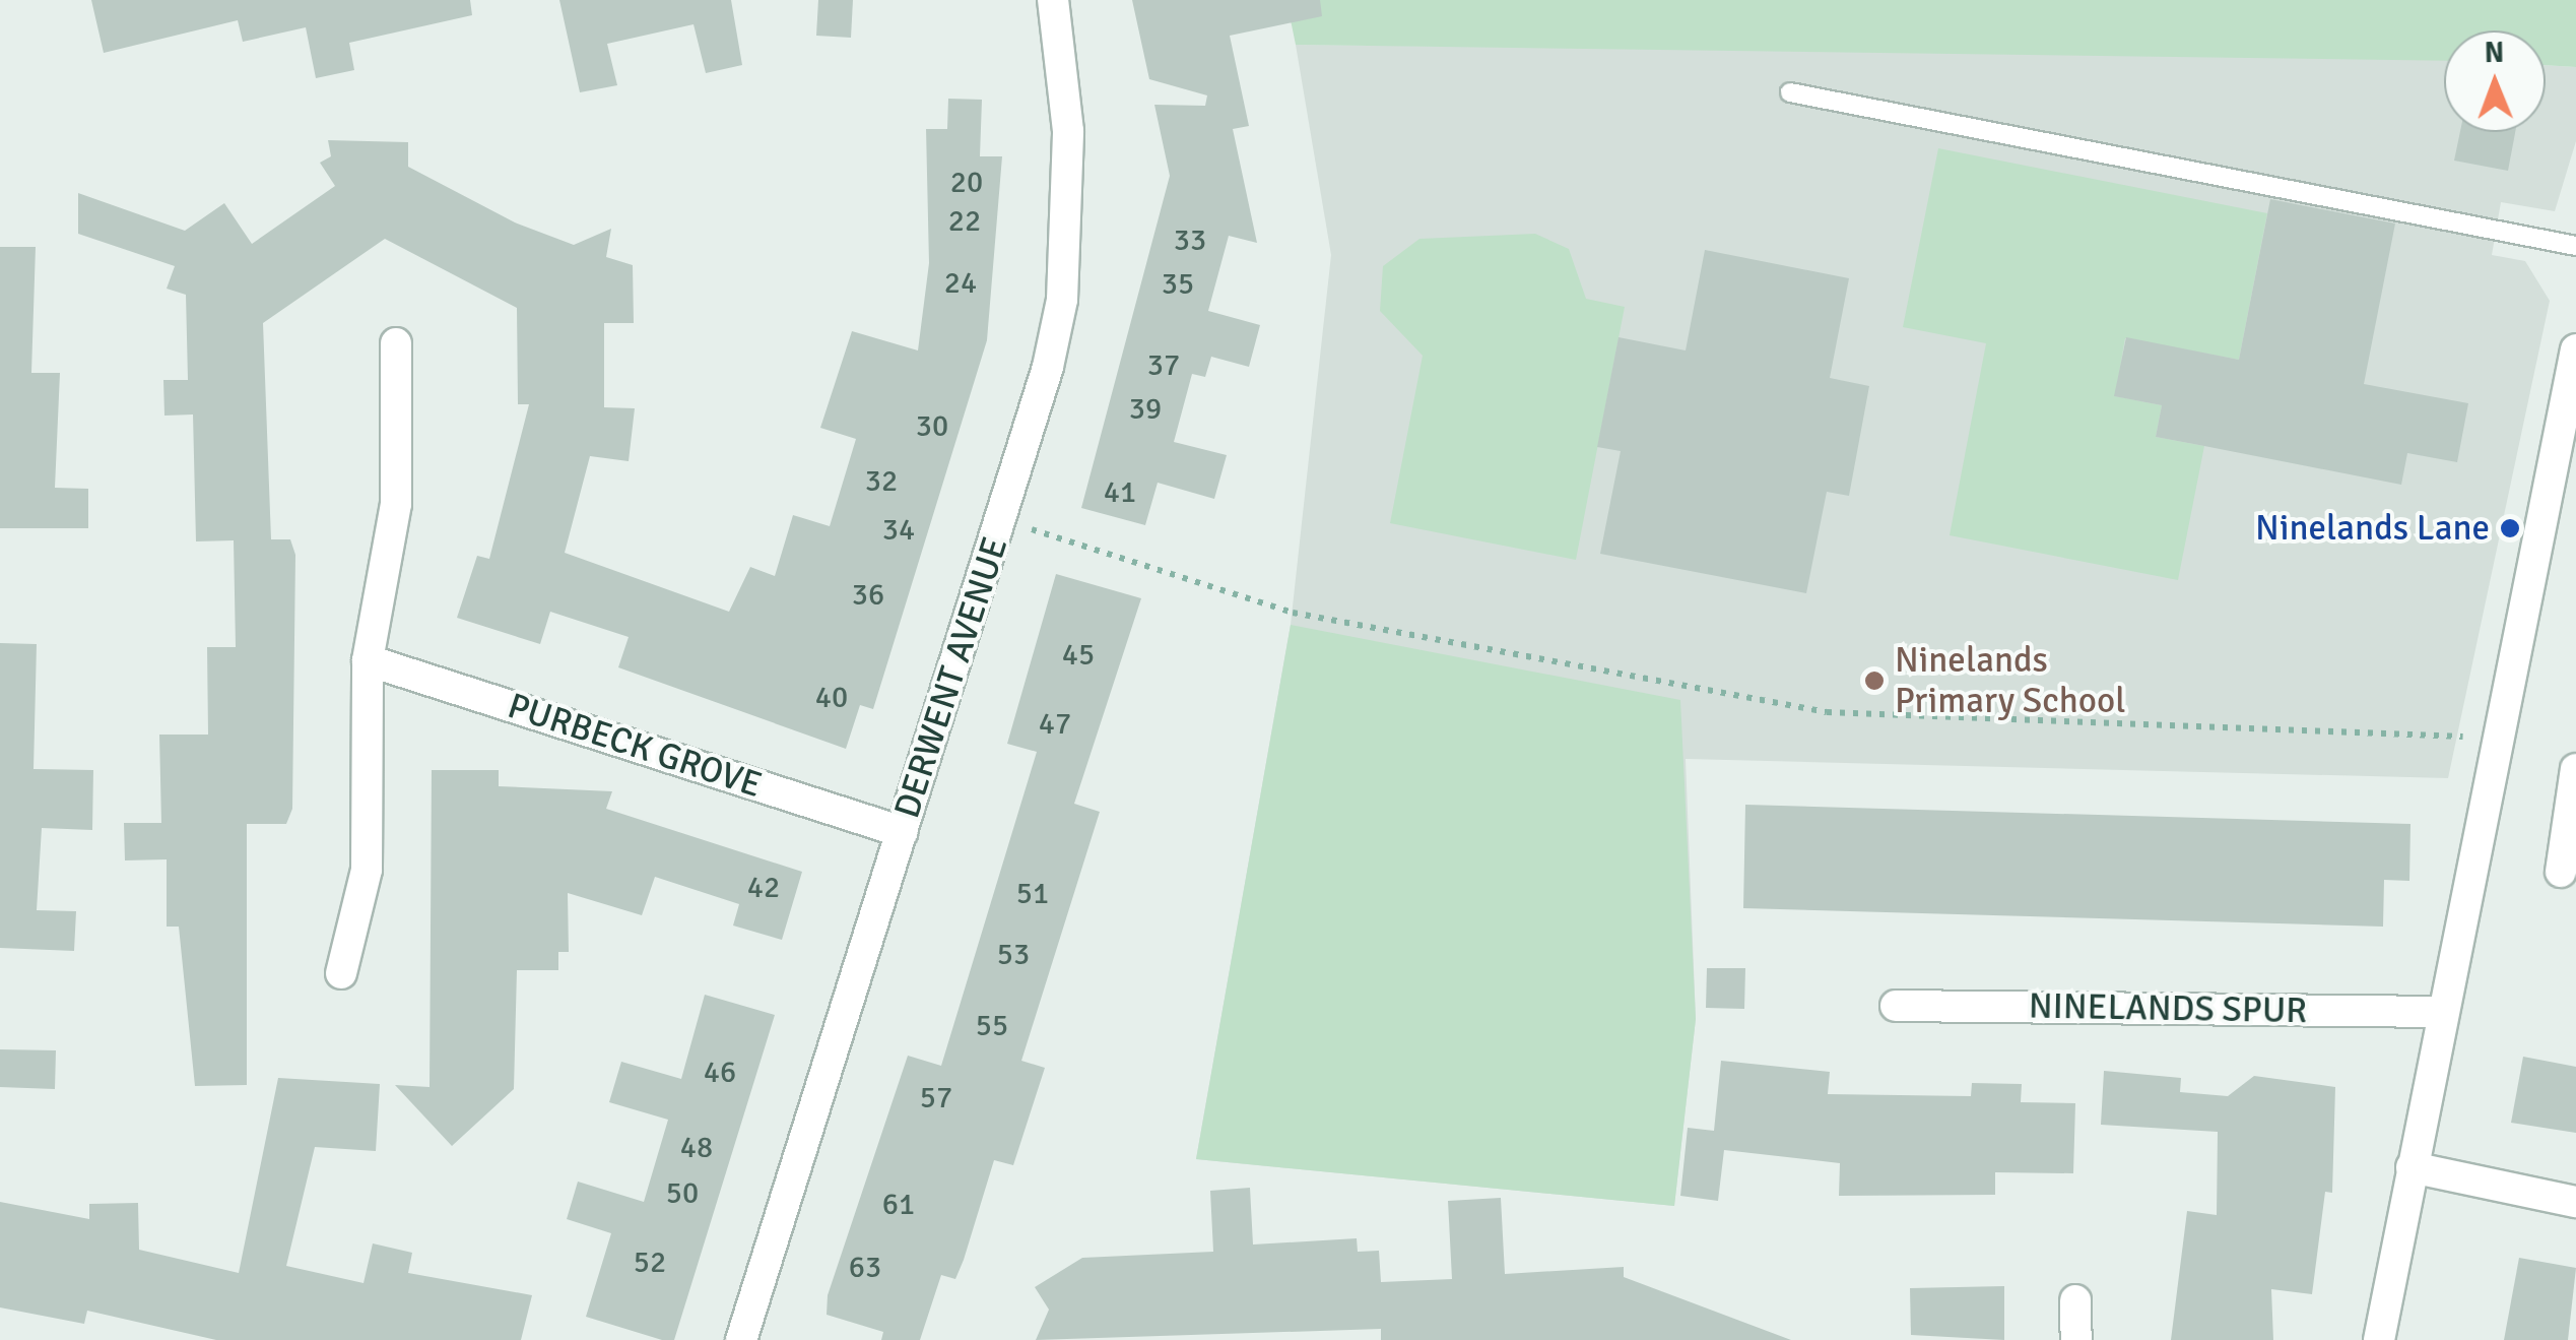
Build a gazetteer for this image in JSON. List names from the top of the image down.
{
  "streets": {
    "street": ["DERWENT AVENUE", "PURBECK GROVE", "NINELANDS SPUR"]
  },
  "crossings": [
    ["DERWENT AVENUE", "PURBECK GROVE"]
  ],
  "places": ["Ninelands Lane", "Ninelands Primary School"],
  "house_numbers": [
    "20",
    "22",
    "33",
    "24",
    "35",
    "37",
    "39",
    "30",
    "32",
    "41",
    "34",
    "36",
    "45",
    "40",
    "47",
    "42",
    "51",
    "53",
    "55",
    "46",
    "57",
    "48",
    "50",
    "61",
    "52",
    "63"
  ],
  "north": "top"
}
